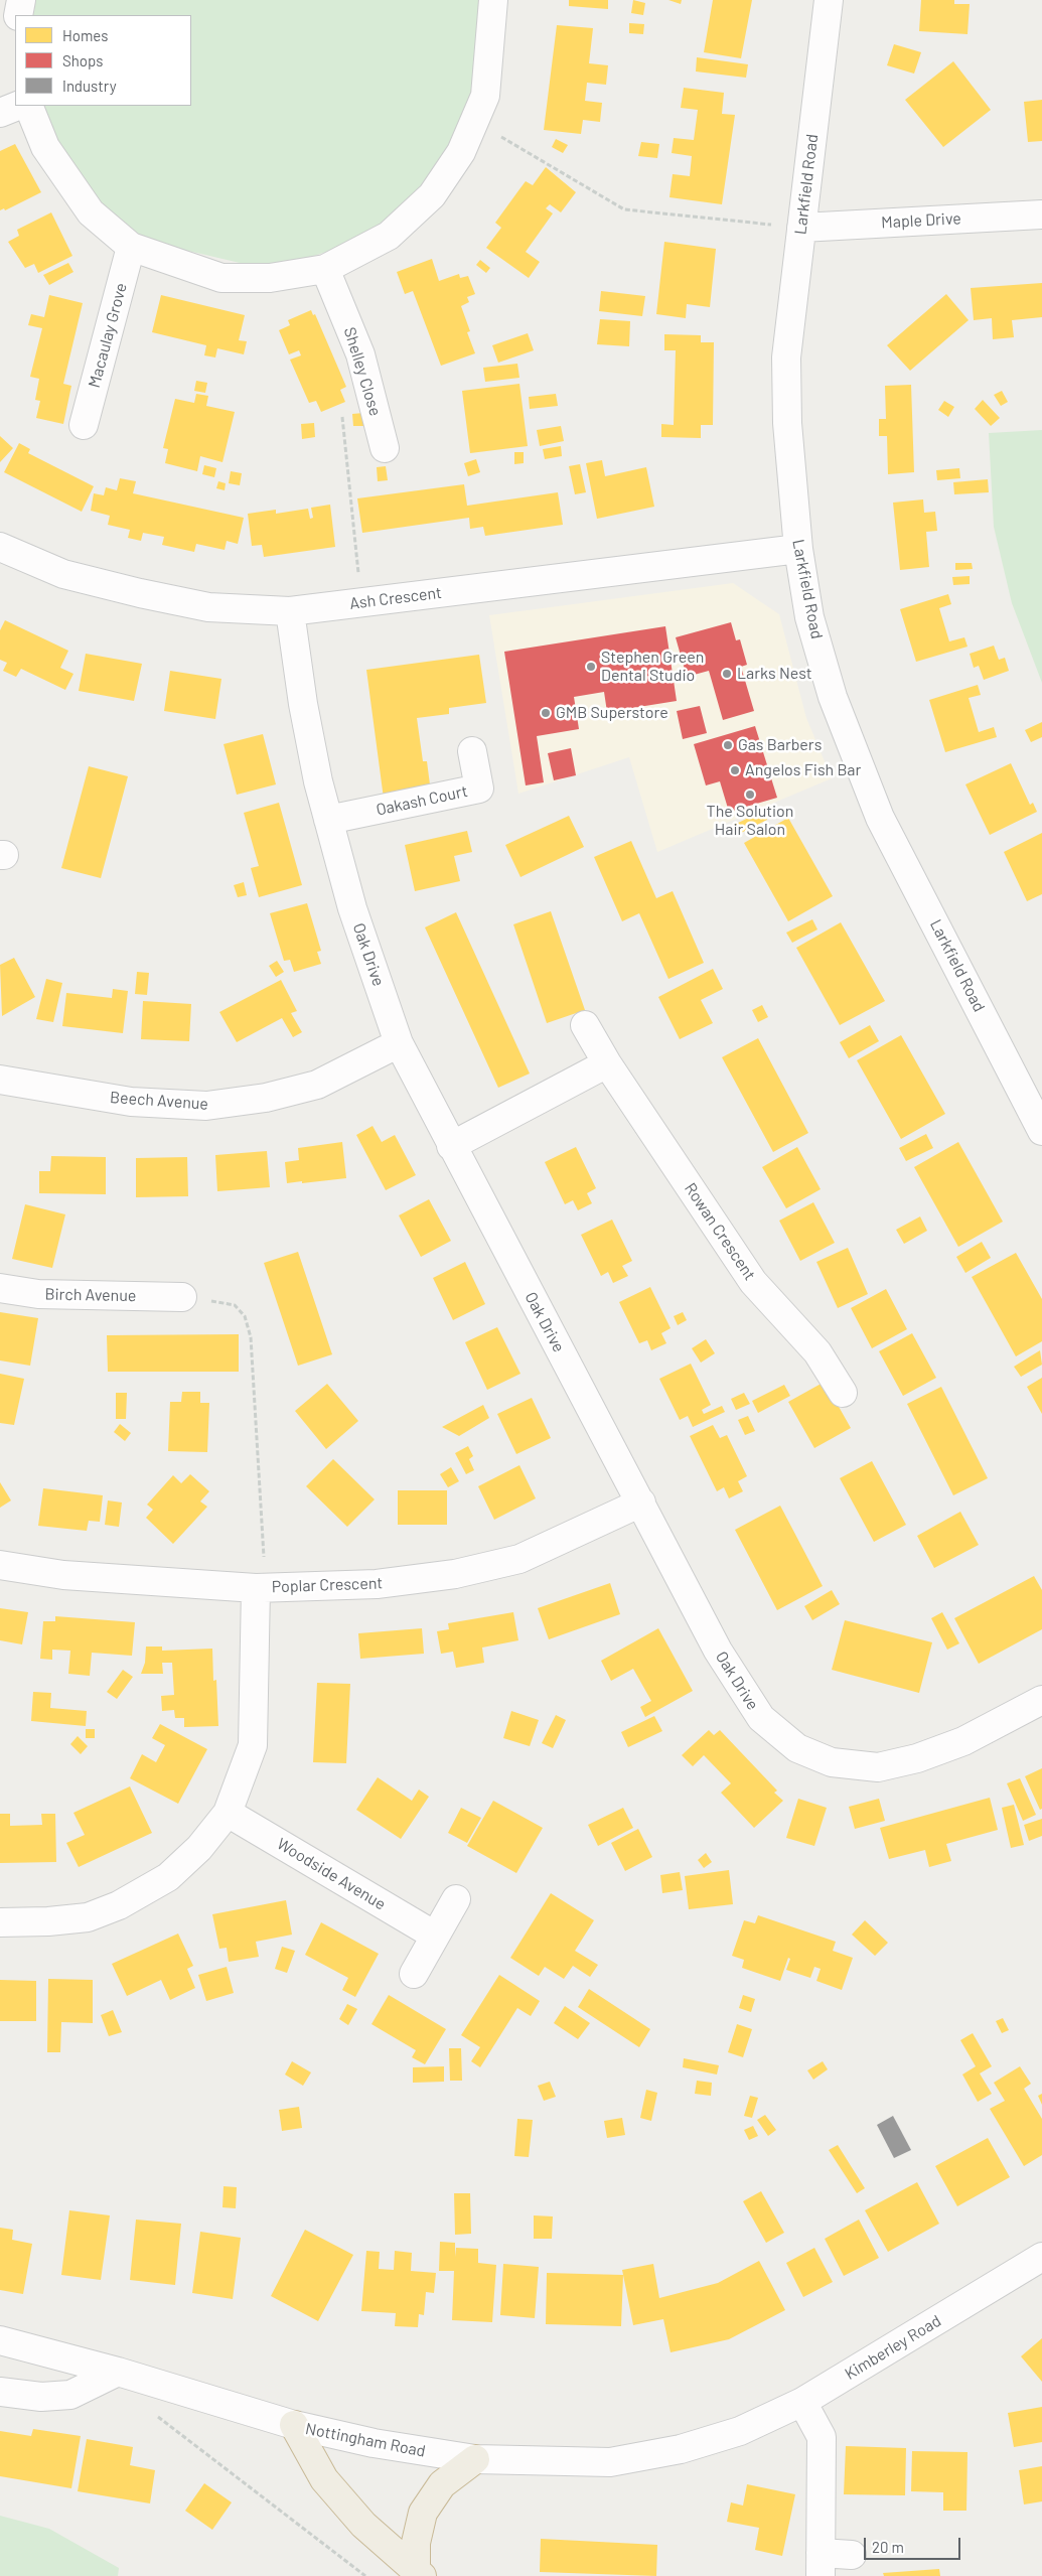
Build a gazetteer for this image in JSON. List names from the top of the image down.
{
  "streets": {
    "street": [
      "Larkfield Road",
      "Maple Drive",
      "Macaulay Grove",
      "Shelley Close",
      "Ash Crescent",
      "Oakash Court",
      "Oak Drive",
      "Beech Avenue",
      "Rowan Crescent",
      "Birch Avenue",
      "Poplar Crescent",
      "Woodside Avenue",
      "Kimberley Road",
      "Nottingham Road"
    ]
  },
  "crossings": [
    ["Larkfield Road", "Maple Drive"],
    ["Larkfield Road", "Ash Crescent"],
    ["Ash Crescent", "Oak Drive"],
    ["Oakash Court", "Oak Drive"],
    ["Oak Drive", "Beech Avenue"],
    ["Oak Drive", "Poplar Crescent"],
    ["Kimberley Road", "Nottingham Road"]
  ],
  "places": [
    "Stephen Green Dental Studio",
    "Larks Nest",
    "GMB Superstore",
    "Gas Barbers",
    "Angelos Fish Bar",
    "The Solution Hair Salon"
  ],
  "legend": ["Homes", "Shops", "Industry"],
  "scale_bar": "20 m"
}
